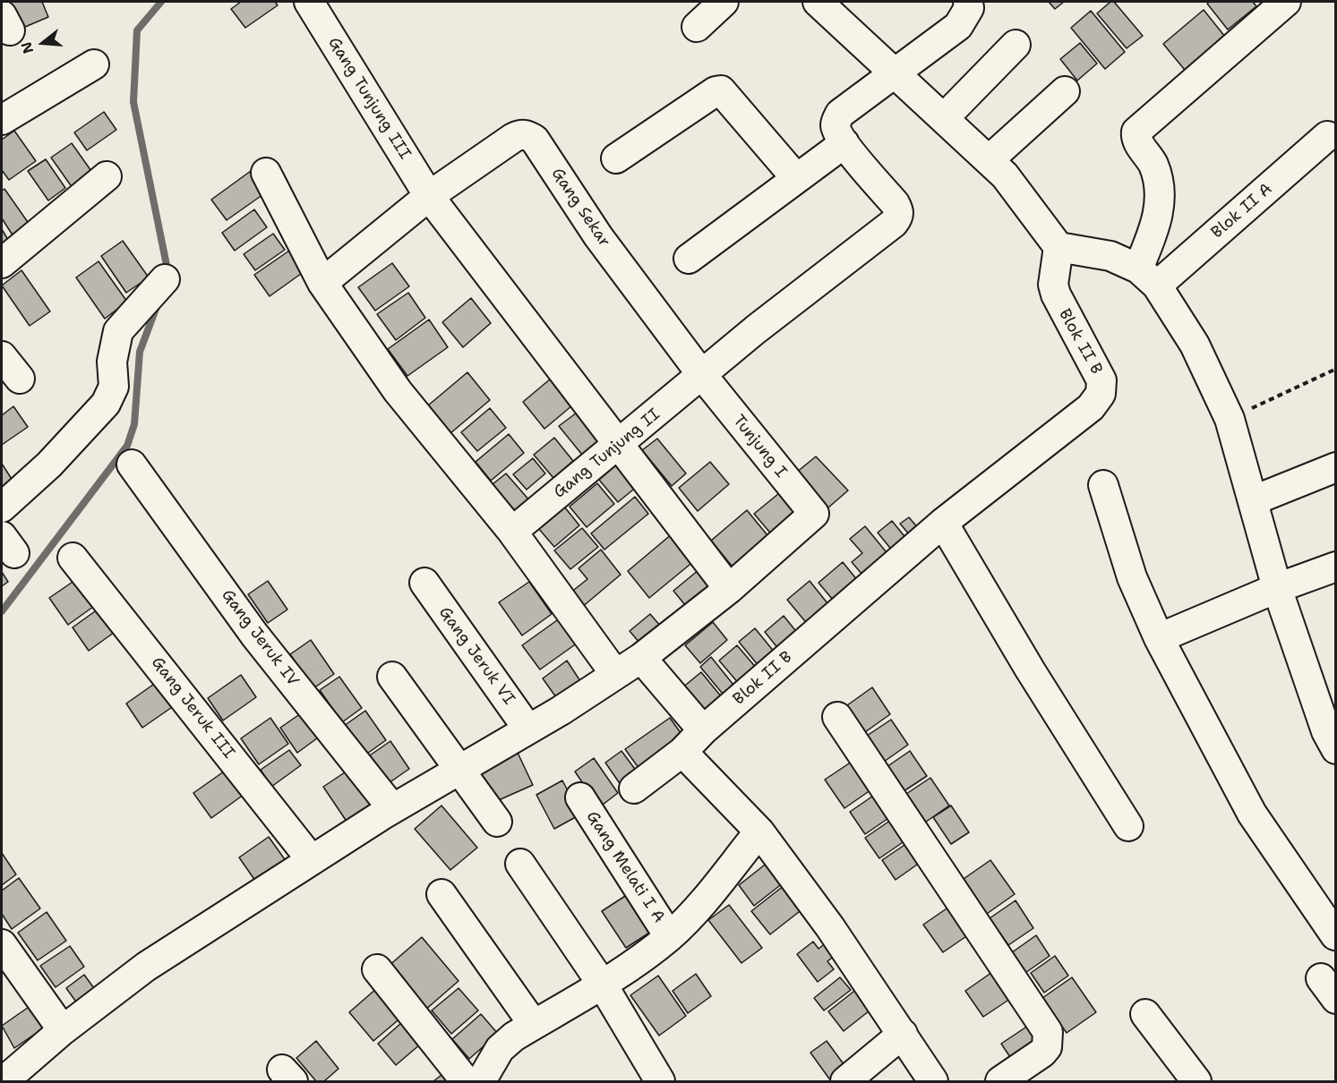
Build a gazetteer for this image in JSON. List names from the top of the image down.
{
  "streets": {
    "street": [
      "Gang Tunjung III",
      "Gang Sekar",
      "Blok II A",
      "Blok II B",
      "Tunjung I",
      "Gang Tunjung II",
      "Gang Jeruk IV",
      "Gang Jeruk VI",
      "Gang Jeruk III",
      "Gang Melati I A"
    ]
  },
  "crossings": [
    ["Gang Tunjung III", "Gang Sekar"],
    ["Gang Tunjung III", "Tunjung I"],
    ["Gang Tunjung III", "Gang Tunjung II"],
    ["Gang Sekar", "Tunjung I"],
    ["Gang Sekar", "Gang Tunjung II"],
    ["Tunjung I", "Gang Tunjung II"]
  ],
  "north": "left"
}
